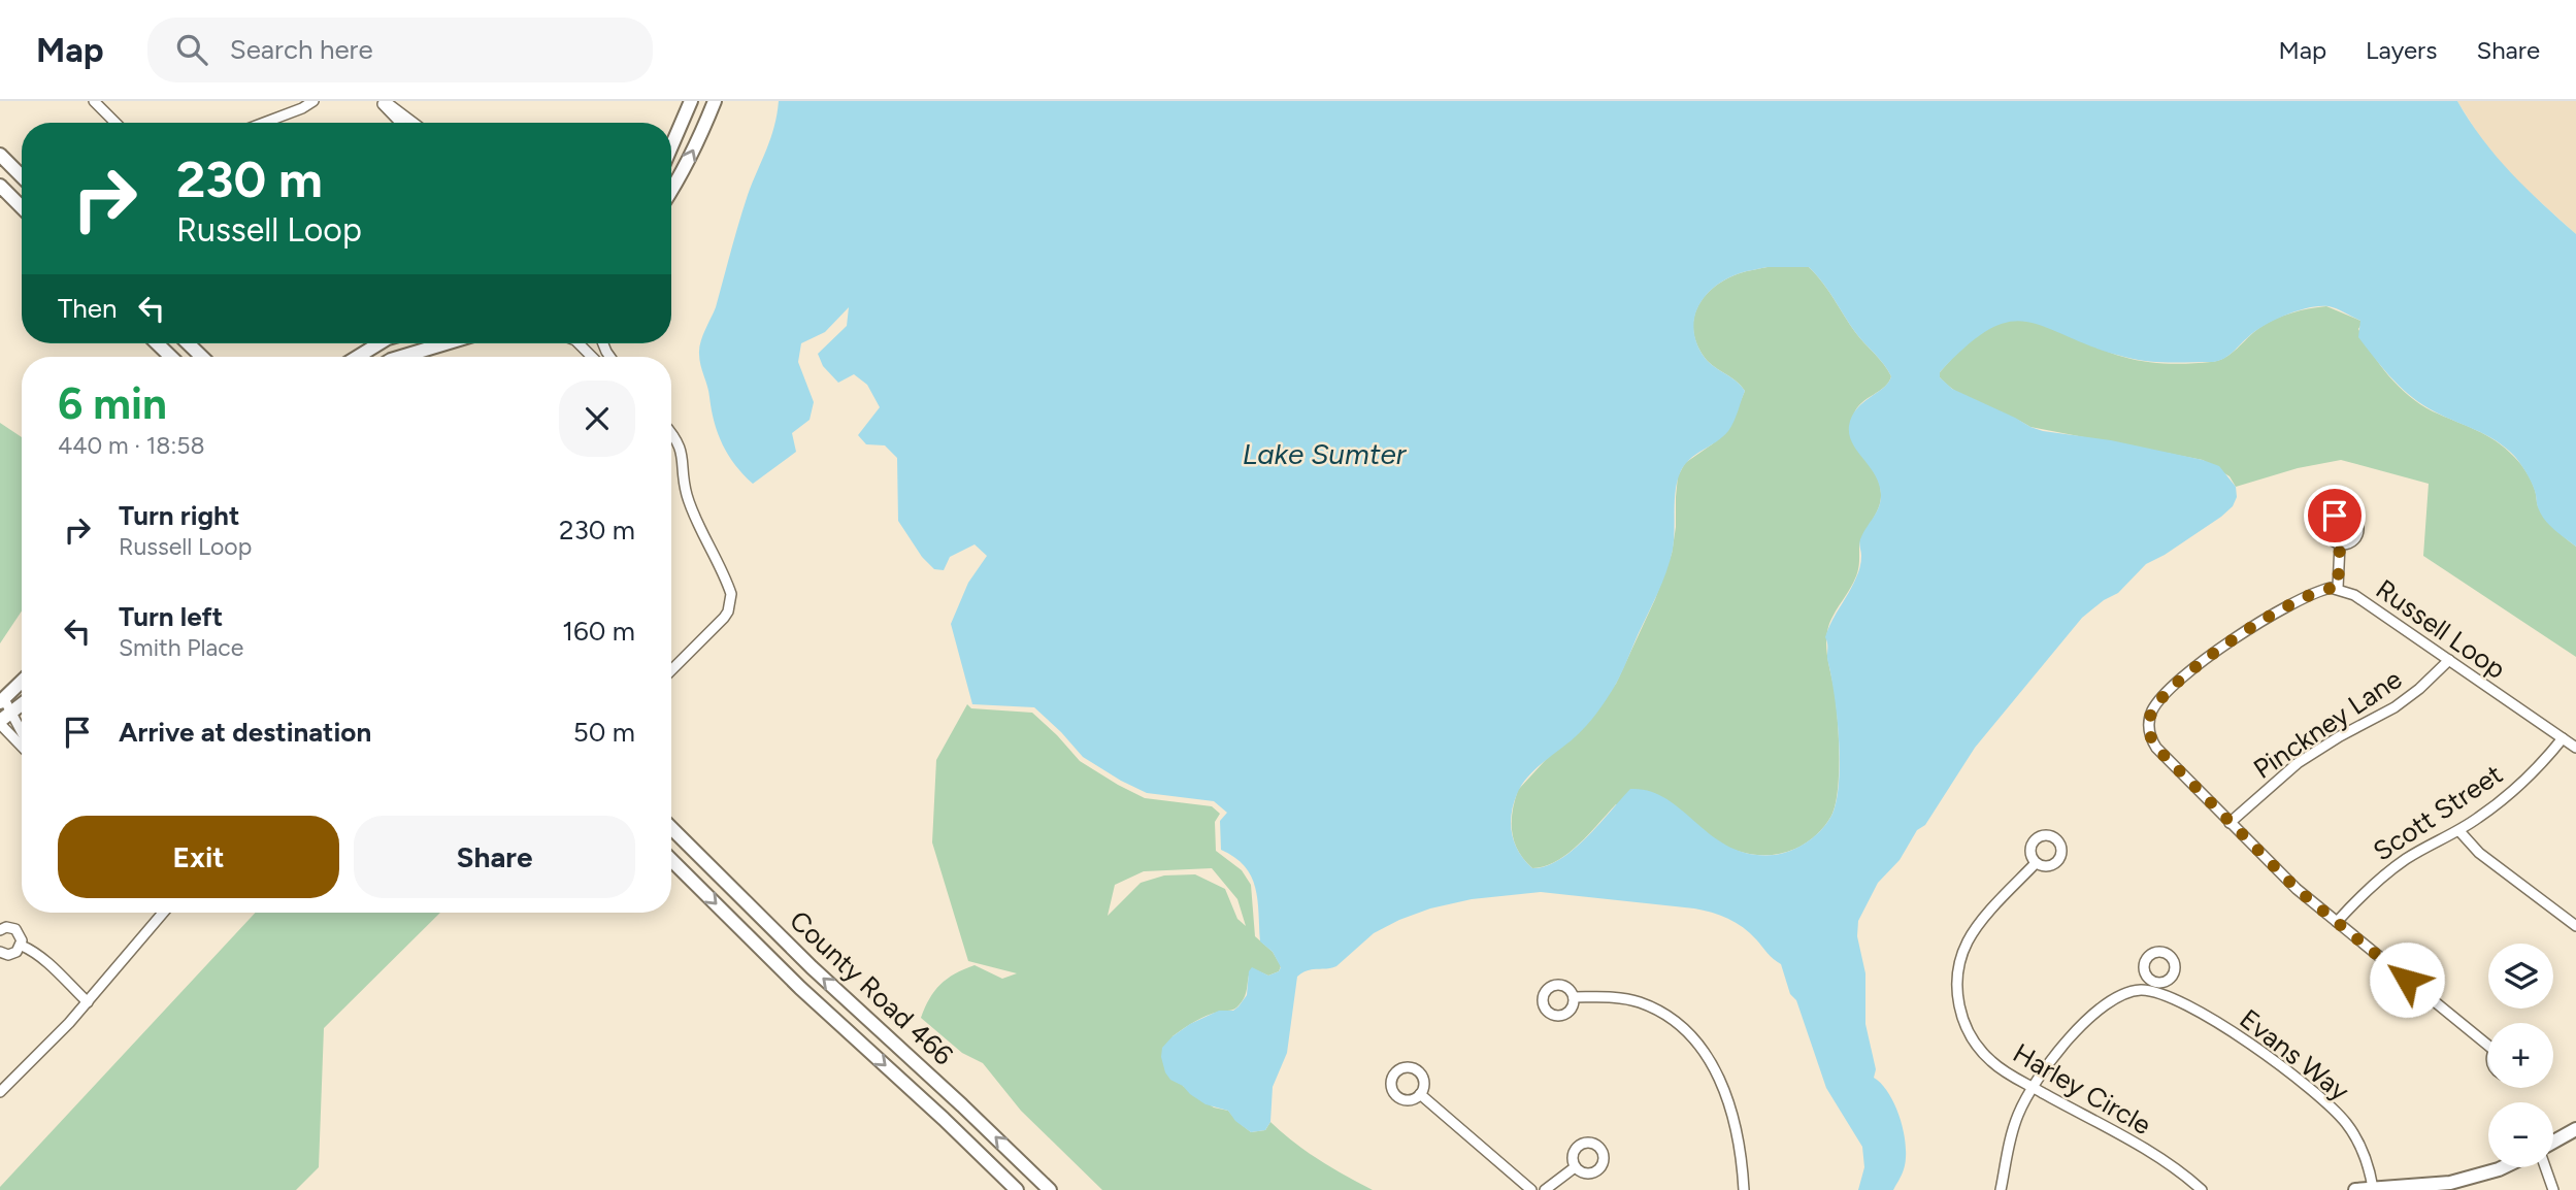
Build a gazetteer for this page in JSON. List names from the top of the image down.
{
  "streets": {
    "main road": ["County Road 466"],
    "street": [
      "Russell Loop",
      "Pinckney Lane",
      "Scott Street",
      "Evans Way",
      "Harley Circle"
    ]
  },
  "crossings": [
    ["Russell Loop", "Pinckney Lane"],
    ["Russell Loop", "Scott Street"],
    ["Evans Way", "Harley Circle"]
  ],
  "water": ["Lake Sumter"],
  "page": {
    "header": "Map",
    "search": "Search here",
    "nav": ["Map", "Layers", "Share"],
    "turn": ["230 m", "Russell Loop"],
    "then": "Then",
    "heading": ["6 min", "440 m · 18:58"],
    "list": [
      {
        "name": "Turn right",
        "note": "Russell Loop",
        "value": "230 m"
      },
      {
        "name": "Turn left",
        "note": "Smith Place",
        "value": "160 m"
      },
      {
        "name": "Arrive at destination",
        "value": "50 m"
      }
    ],
    "buttons": ["Exit", "Share"],
    "map_buttons": ["+", "−"]
  }
}
